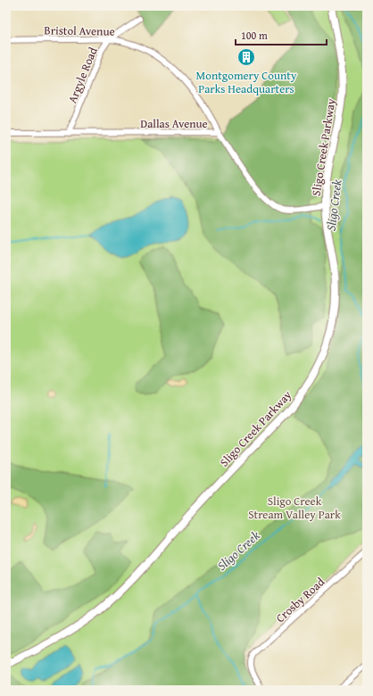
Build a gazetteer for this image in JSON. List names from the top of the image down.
{
  "streets": {
    "street": [
      "Bristol Avenue",
      "Argyle Road",
      "Dallas Avenue",
      "Sligo Creek Parkway",
      "Crosby Road"
    ]
  },
  "crossings": [
    ["Bristol Avenue", "Argyle Road"],
    ["Bristol Avenue", "Dallas Avenue"],
    ["Argyle Road", "Dallas Avenue"],
    ["Dallas Avenue", "Sligo Creek Parkway"]
  ],
  "water": ["Sligo Creek"],
  "parks": ["Sligo Creek Stream Valley Park"],
  "places": {
    "building": ["Montgomery County Parks Headquarters"]
  },
  "scale_bar": "100 m"
}
